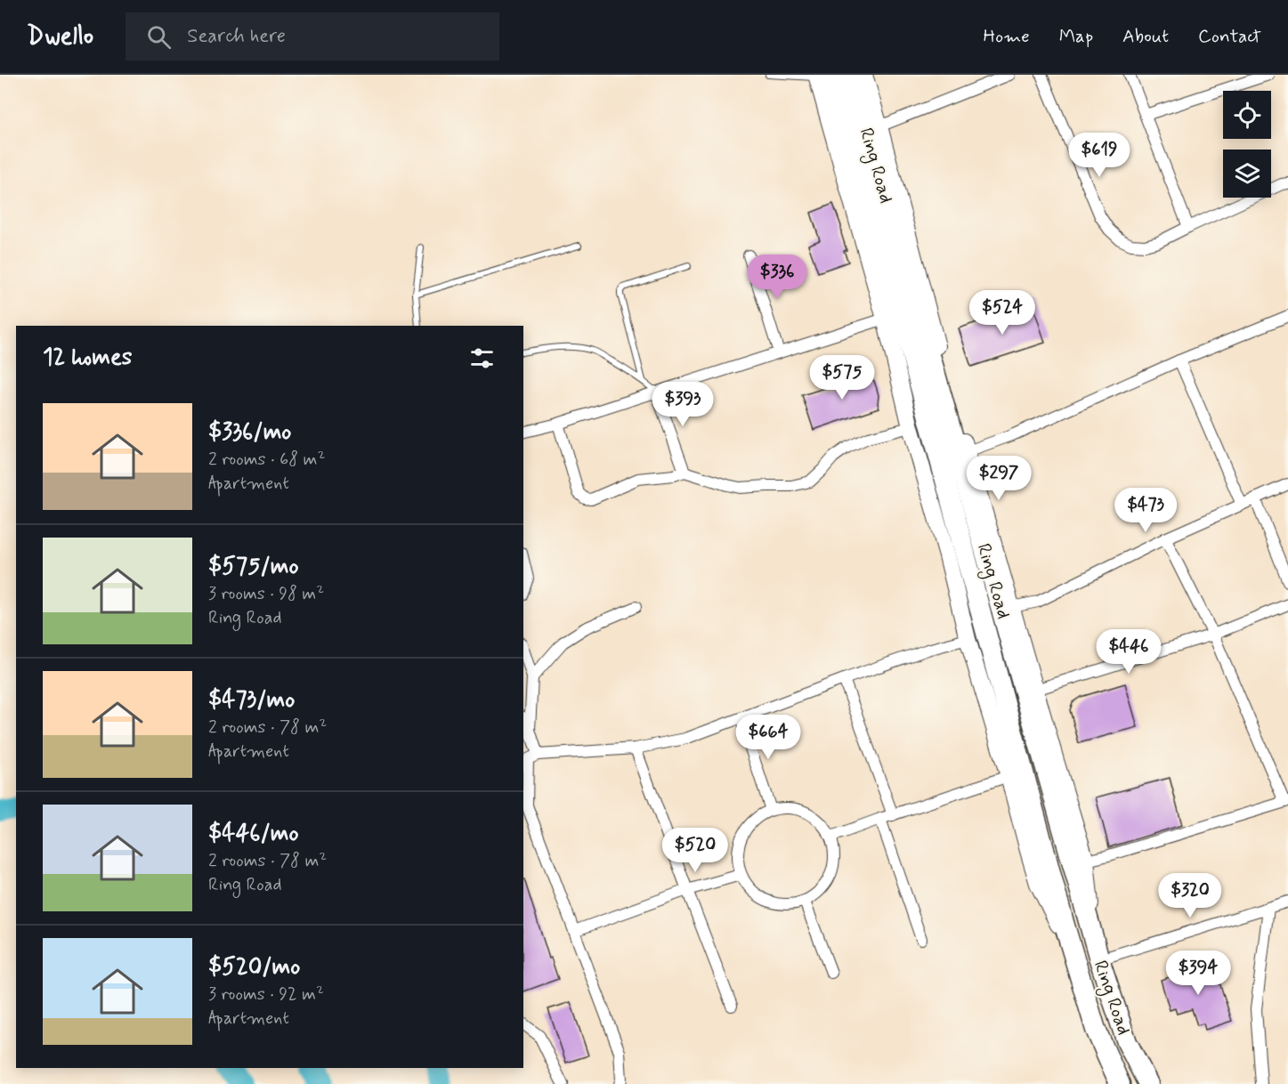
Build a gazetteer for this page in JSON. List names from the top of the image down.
{
  "streets": {
    "highway": ["Ring Road"]
  },
  "page": {
    "header": "Dwello",
    "search": "Search here",
    "nav": [
      "Home",
      "Map",
      "About",
      "Contact"
    ],
    "price": [
      "$619",
      "$336",
      "$524",
      "$575",
      "$393",
      "$297",
      "$473",
      "$446",
      "$664",
      "$520",
      "$320",
      "$394"
    ],
    "heading": "12 homes",
    "list": [
      {
        "name": "$336/mo",
        "note": "2 rooms · 68 m² · Apartment"
      },
      {
        "name": "$575/mo",
        "note": "3 rooms · 98 m² · Ring Road"
      },
      {
        "name": "$473/mo",
        "note": "2 rooms · 78 m² · Apartment"
      },
      {
        "name": "$446/mo",
        "note": "2 rooms · 78 m² · Ring Road"
      },
      {
        "name": "$520/mo",
        "note": "3 rooms · 92 m² · Apartment"
      }
    ]
  }
}
